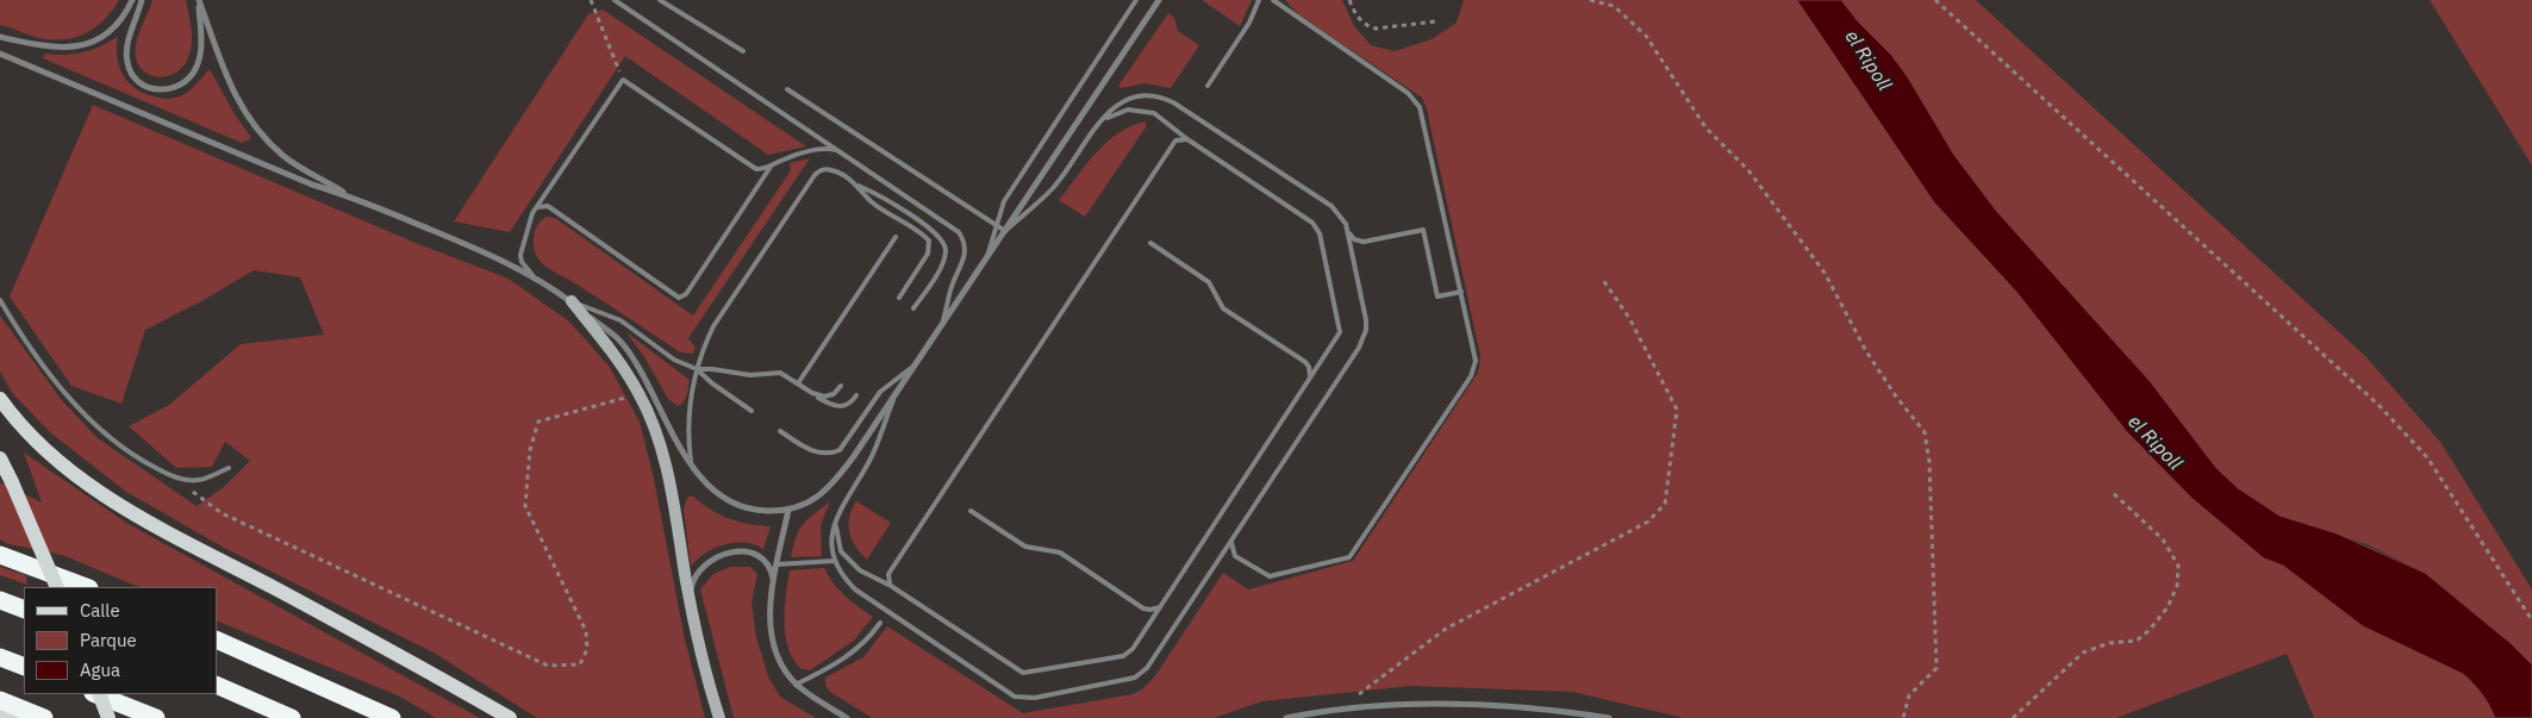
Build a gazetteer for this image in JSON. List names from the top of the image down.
{
  "water": ["el Ripoll"],
  "legend": ["Calle", "Parque", "Agua"]
}
